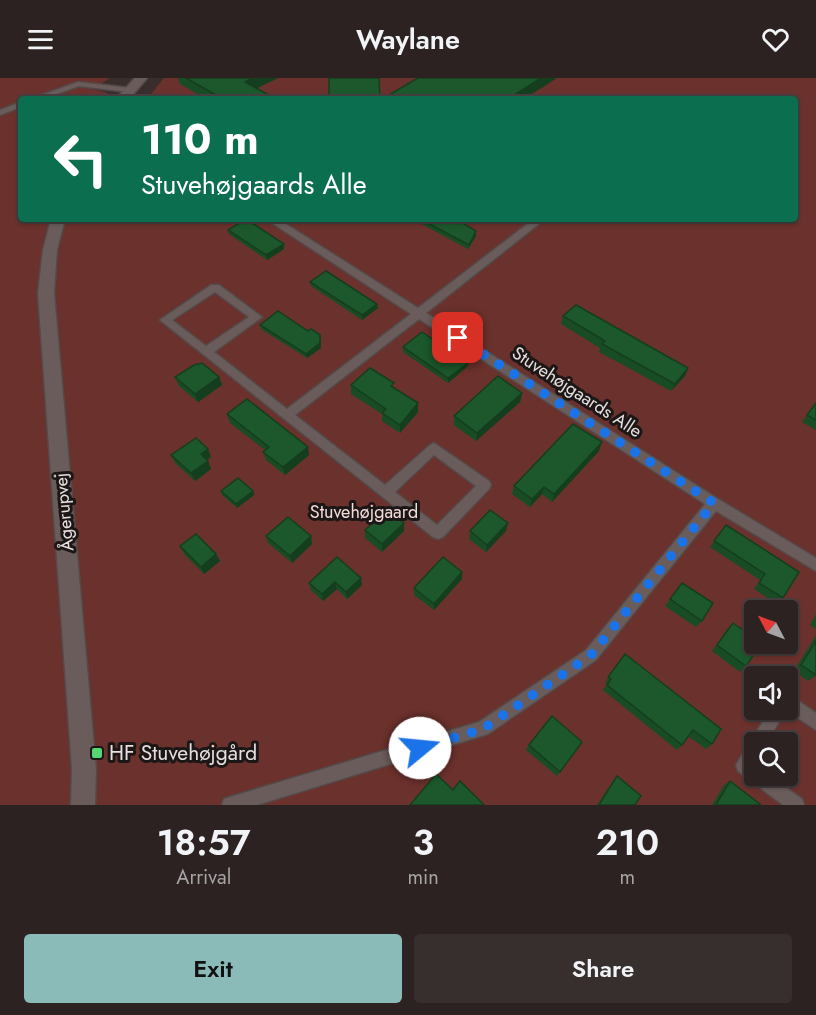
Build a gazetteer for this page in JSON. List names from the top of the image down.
{
  "streets": {
    "street": ["Ågerupvej"],
    "lane": ["Stuvehøjgaards Alle"]
  },
  "parks": ["Stuvehøjgaard"],
  "places": {
    "transit": ["HF Stuvehøjgård"]
  },
  "north": "top left",
  "page": {
    "header": "Waylane",
    "turn": ["110 m", "Stuvehøjgaards Alle"],
    "eta": [
      "18:57",
      "Arrival",
      "3",
      "min",
      "210",
      "m"
    ],
    "buttons": ["Exit", "Share"]
  }
}
